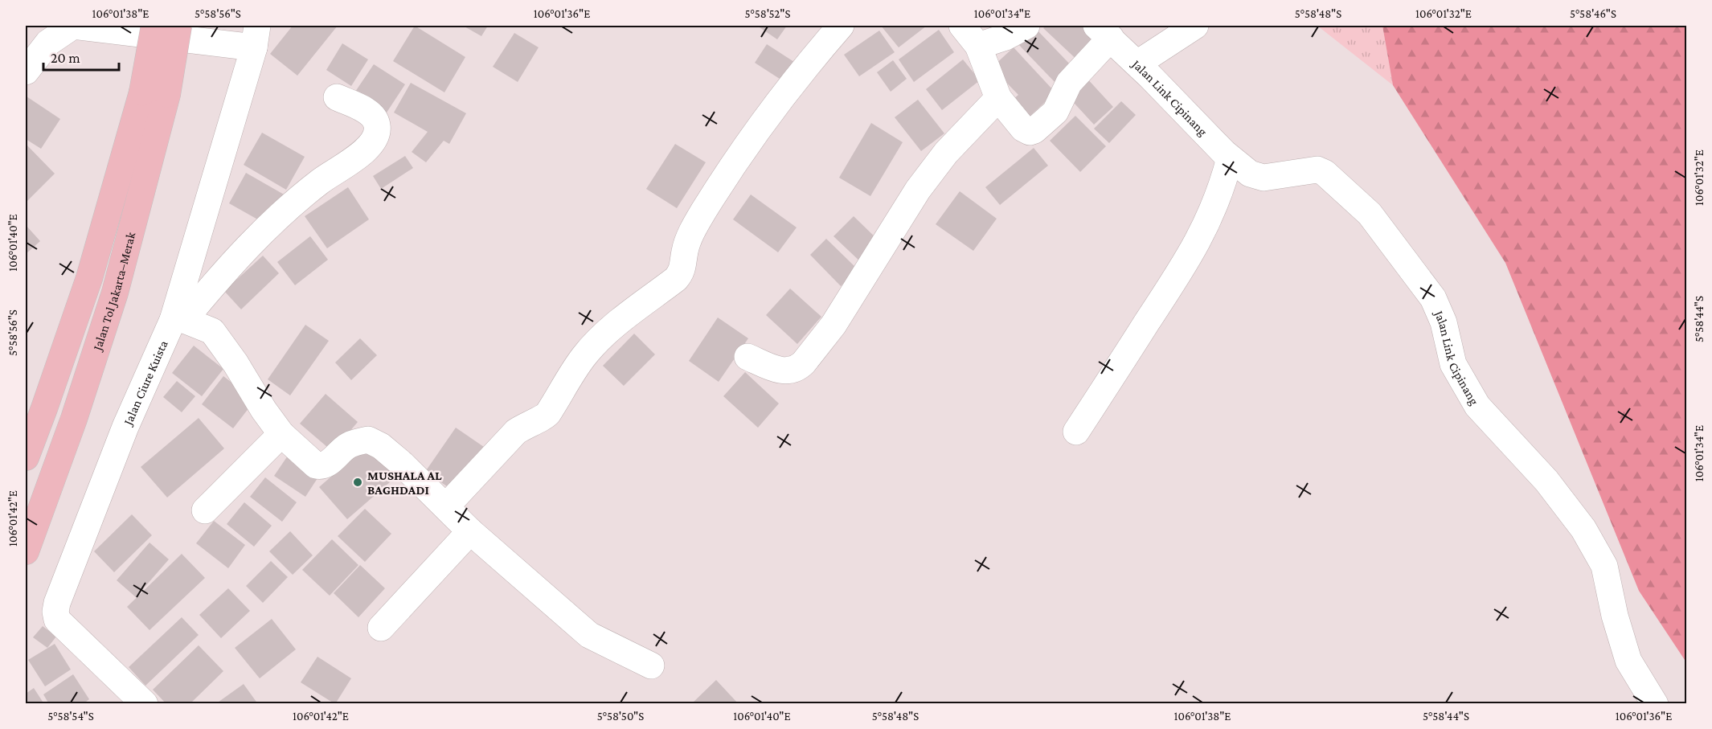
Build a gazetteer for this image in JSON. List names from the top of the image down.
{
  "streets": {
    "highway": ["Jalan Tol Jakarta–Merak"],
    "street": ["Jalan Link Cipinang", "Jalan Ciure Kuista"]
  },
  "places": ["MUSHALA AL BAGHDADI"],
  "scale_bar": "20 m",
  "coordinates": [
    "106°01'38\"E",
    "5°58'56\"S",
    "106°01'36\"E",
    "5°58'52\"S",
    "106°01'34\"E",
    "5°58'48\"S",
    "106°01'32\"E",
    "5°58'46\"S",
    "106°01'40\"E",
    "5°58'44\"S",
    "106°01'42\"E",
    "5°58'54\"S",
    "5°58'50\"S"
  ]
}
